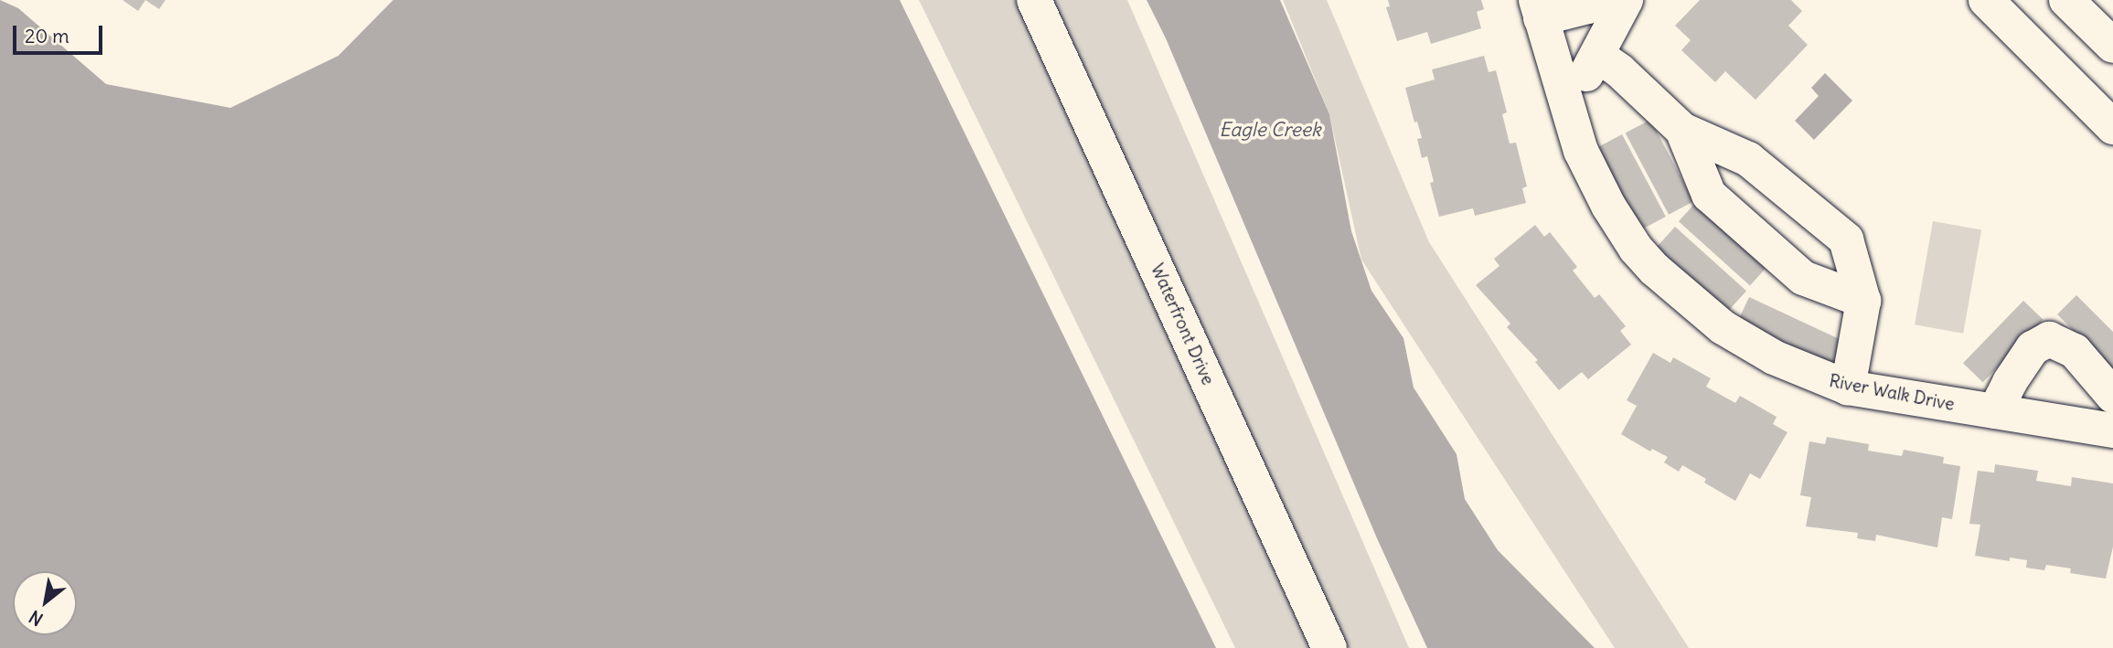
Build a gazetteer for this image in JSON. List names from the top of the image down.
{
  "streets": {
    "street": ["Waterfront Drive", "River Walk Drive"]
  },
  "water": ["Eagle Creek"],
  "scale_bar": "20 m",
  "north": "bottom left"
}
